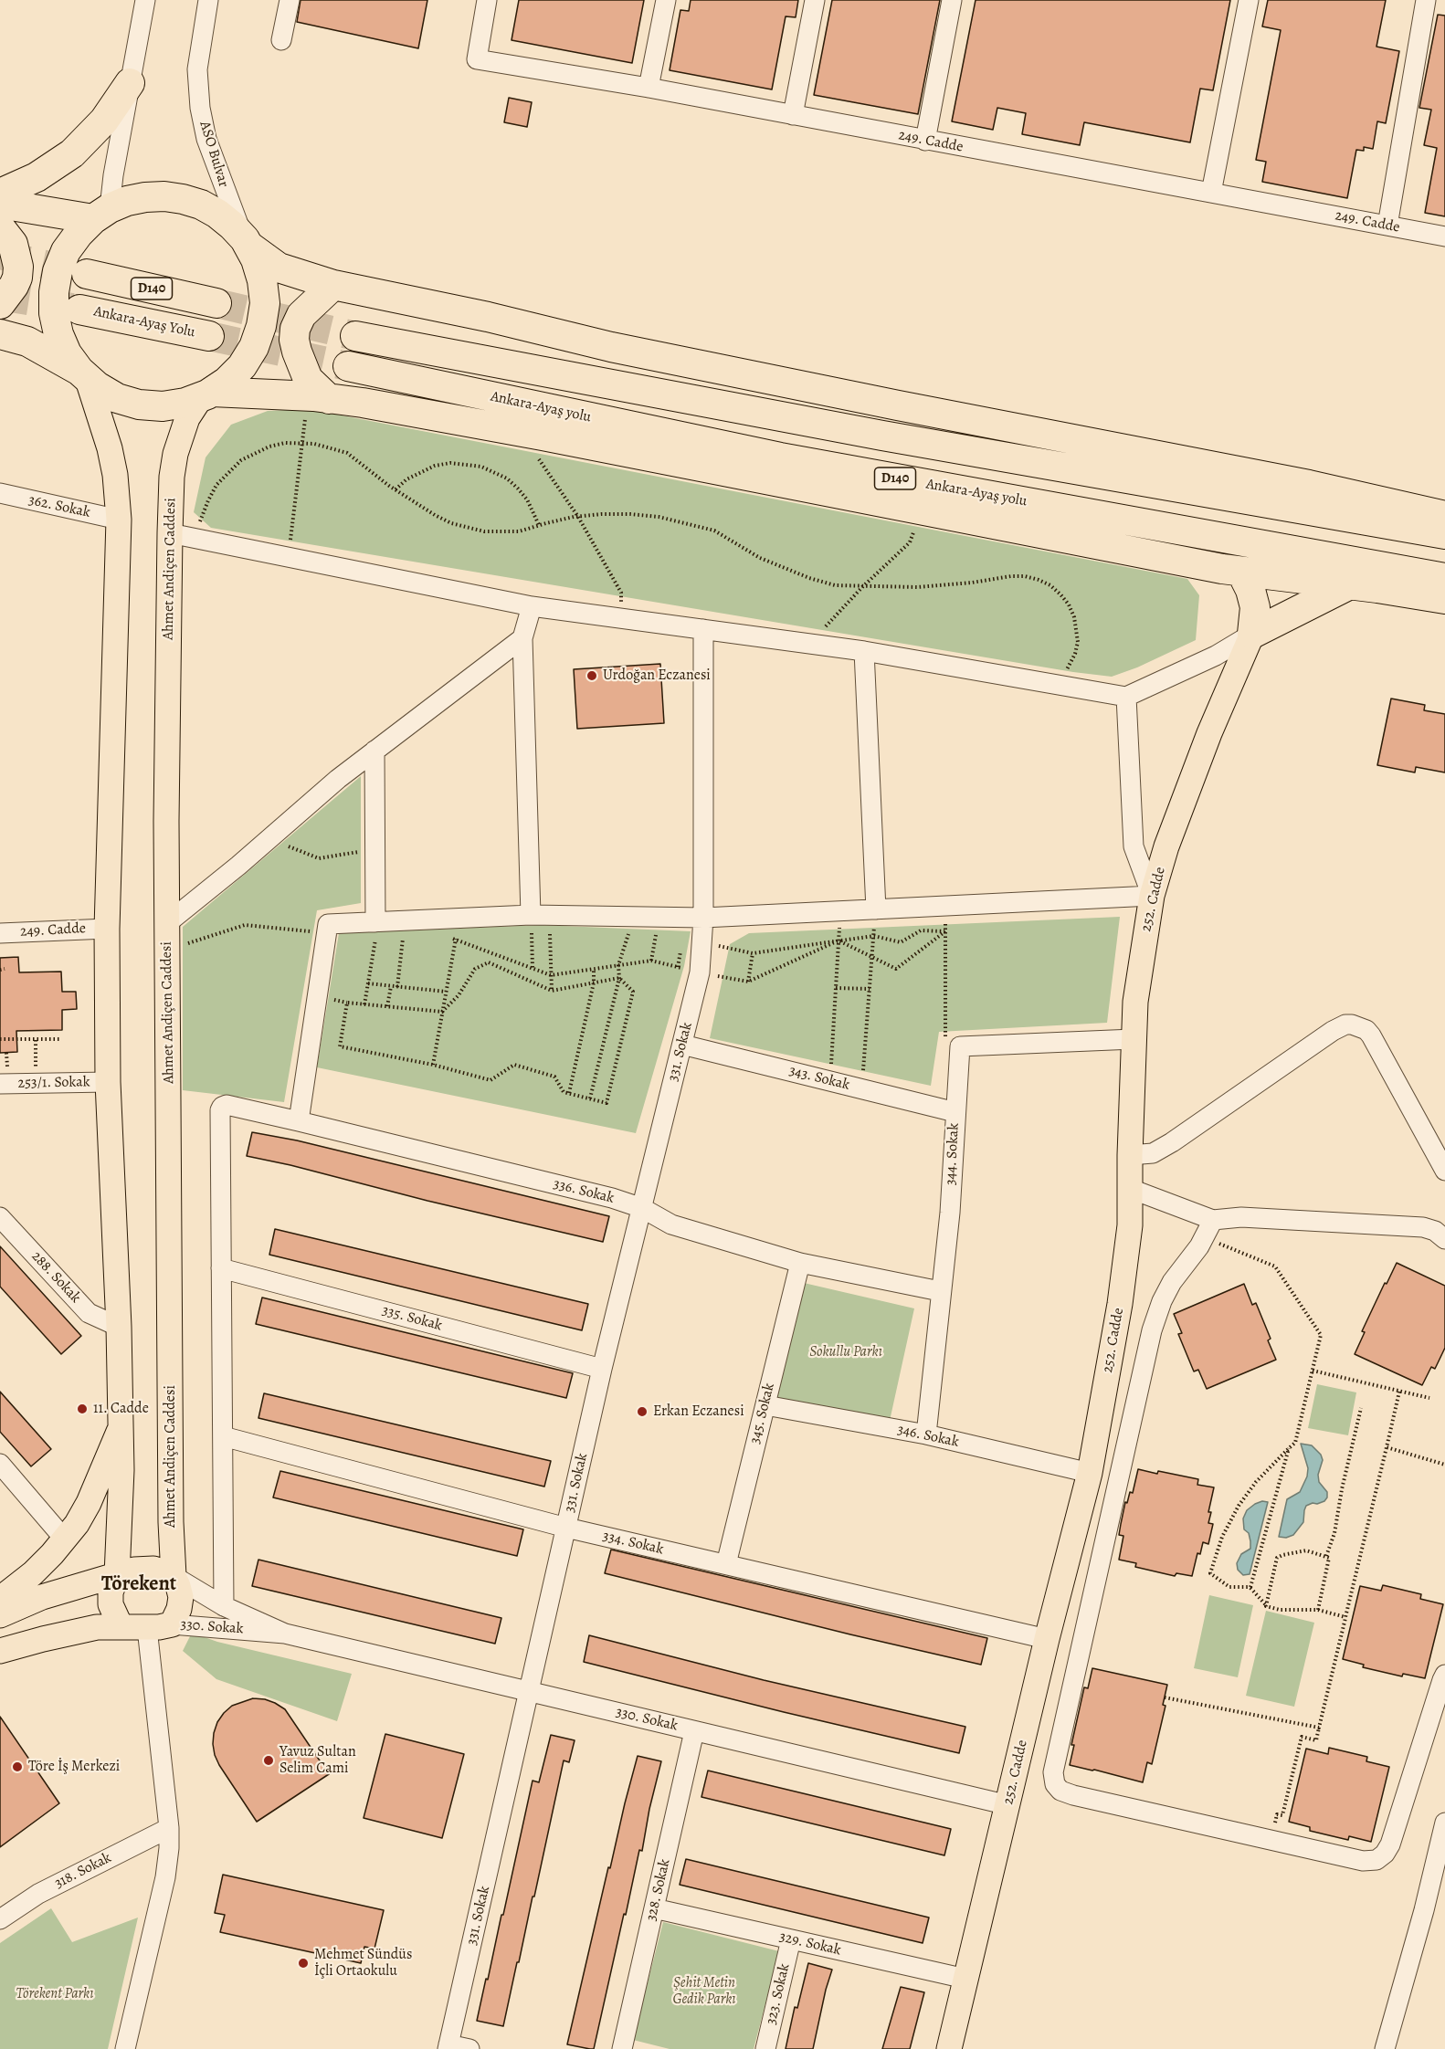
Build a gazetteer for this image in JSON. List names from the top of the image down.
{
  "streets": {
    "highway": ["D140", "Ankara-Ayaş Yolu", "Ankara-Ayaş yolu"],
    "main road": ["Ahmet Andiçen Caddesi", "252. Cadde"],
    "street": [
      "249. Cadde",
      "ASO Bulvar",
      "362. Sokak",
      "331. Sokak",
      "343. Sokak",
      "253/1. Sokak",
      "344. Sokak",
      "336. Sokak",
      "288. Sokak",
      "335. Sokak",
      "345. Sokak",
      "346. Sokak",
      "334. Sokak",
      "330. Sokak",
      "318. Sokak",
      "328. Sokak",
      "329. Sokak",
      "323. Sokak"
    ]
  },
  "crossings": [
    ["Ahmet Andiçen Caddesi", "330. Sokak"],
    ["252. Cadde", "344. Sokak"],
    ["252. Cadde", "346. Sokak"],
    ["252. Cadde", "334. Sokak"],
    ["252. Cadde", "330. Sokak"],
    ["252. Cadde", "329. Sokak"],
    ["331. Sokak", "343. Sokak"],
    ["331. Sokak", "336. Sokak"],
    ["331. Sokak", "335. Sokak"],
    ["331. Sokak", "334. Sokak"],
    ["331. Sokak", "330. Sokak"],
    ["343. Sokak", "344. Sokak"],
    ["344. Sokak", "336. Sokak"],
    ["344. Sokak", "346. Sokak"],
    ["336. Sokak", "335. Sokak"],
    ["336. Sokak", "345. Sokak"],
    ["345. Sokak", "346. Sokak"],
    ["345. Sokak", "334. Sokak"],
    ["330. Sokak", "328. Sokak"],
    ["328. Sokak", "329. Sokak"],
    ["329. Sokak", "323. Sokak"]
  ],
  "districts": ["Törekent"],
  "parks": ["Sokullu Parkı", "Şehit Metin Gedik Parkı", "Törekent Parkı"],
  "places": [
    "Urdoğan Eczanesi",
    "11. Cadde",
    "Erkan Eczanesi",
    "Yavuz Sultan Selim Cami",
    "Töre İş Merkezi",
    "Mehmet Sündüs İçli Ortaokulu"
  ]
}
